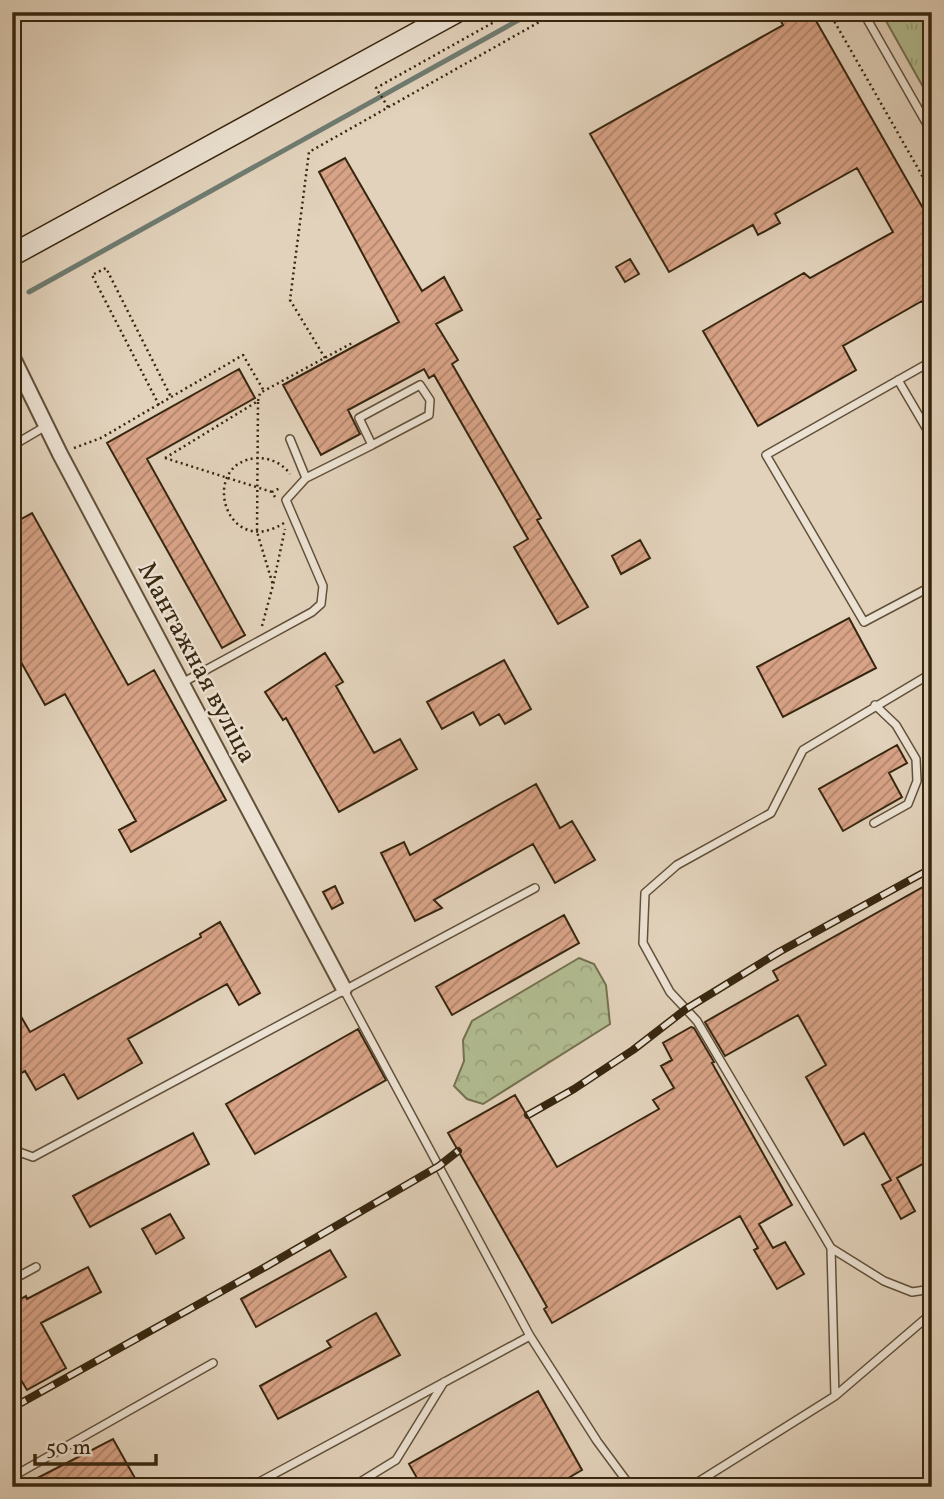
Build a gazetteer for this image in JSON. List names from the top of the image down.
{
  "streets": {
    "street": ["Мантажная вуліца"]
  },
  "scale_bar": "50 m"
}
